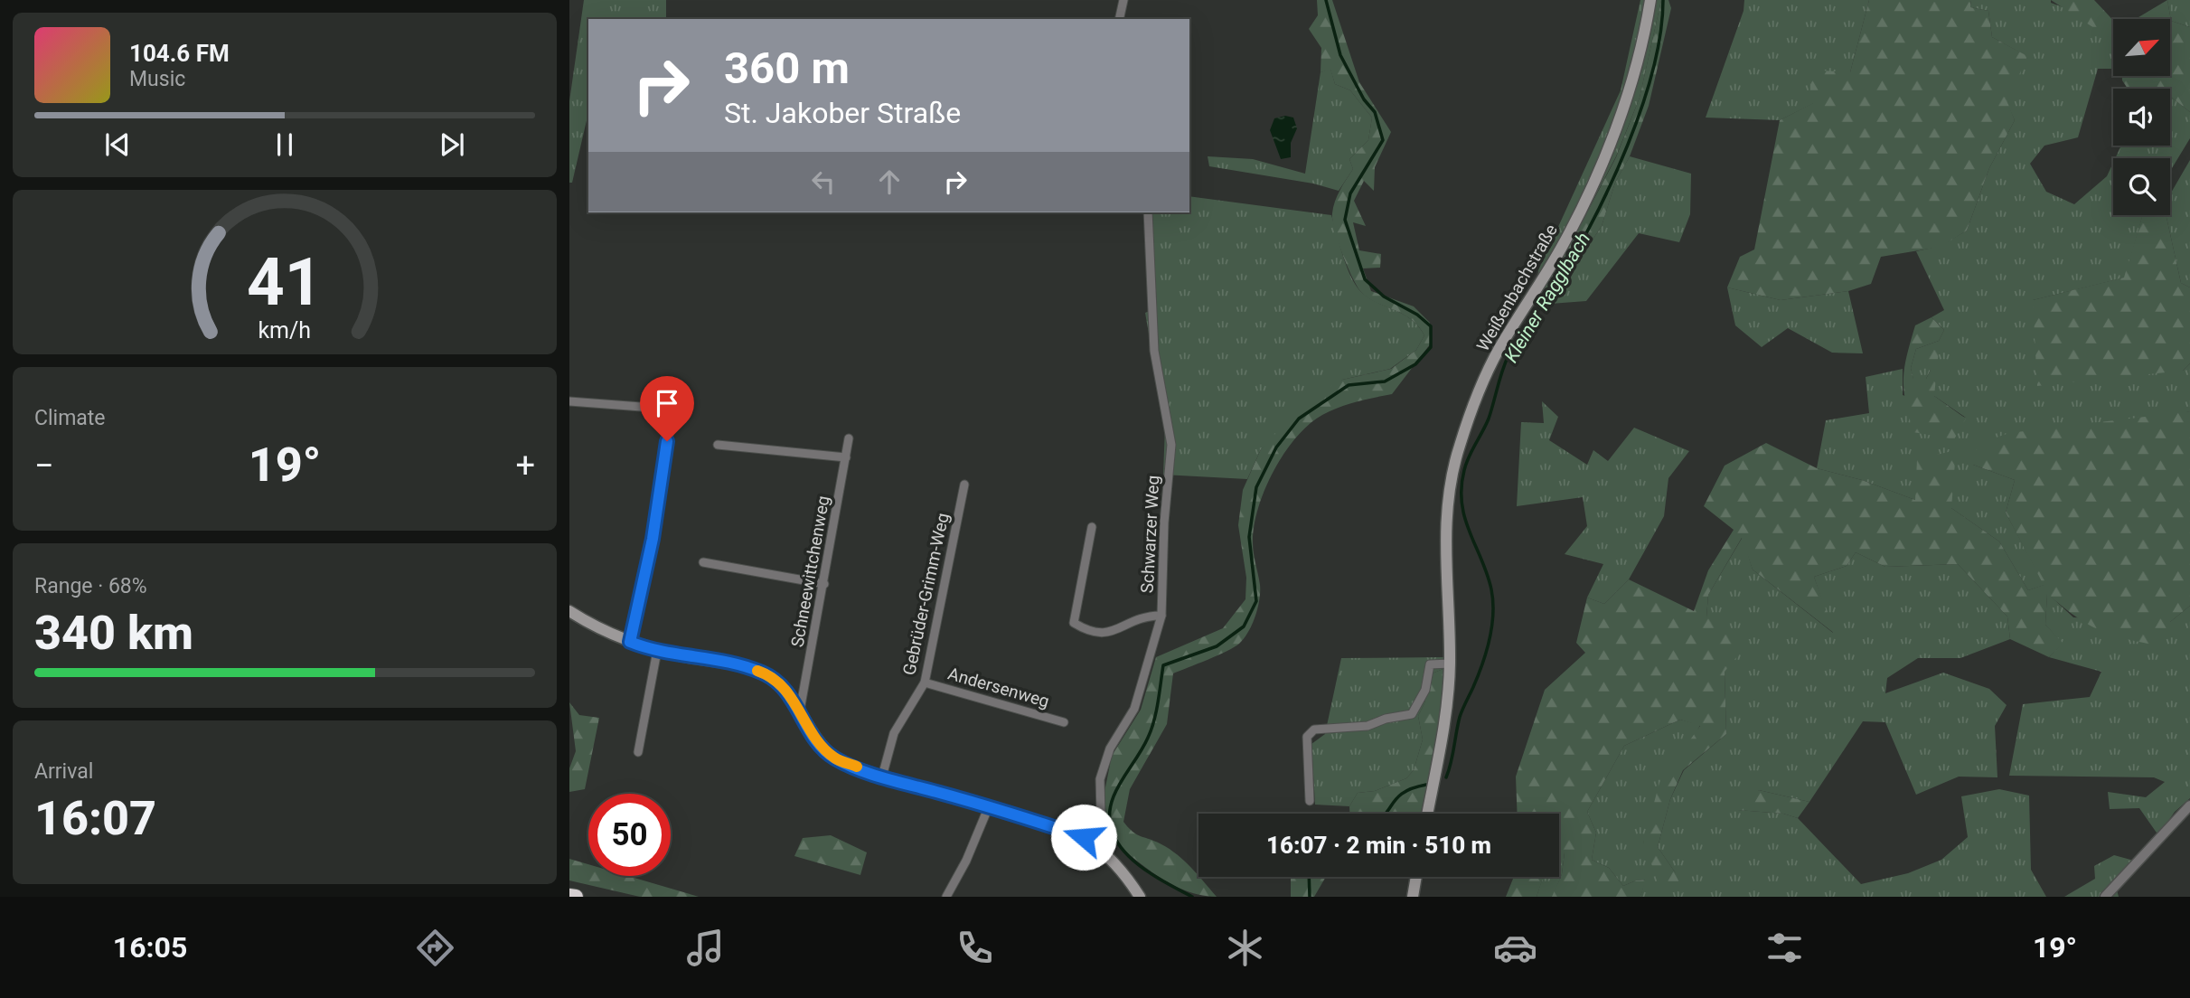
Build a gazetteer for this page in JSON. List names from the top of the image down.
{
  "streets": {
    "main road": ["Weißenbachstraße"],
    "street": [
      "Schwarzer Weg",
      "Schneewittchenweg",
      "Gebrüder-Grimm-Weg",
      "Andersenweg"
    ]
  },
  "crossings": [
    ["Gebrüder-Grimm-Weg", "Andersenweg"]
  ],
  "water": ["Kleiner Ragglbach"],
  "north": "top right",
  "page": {
    "turn": ["360 m", "St. Jakober Straße"],
    "song": ["104.6 FM", "Music"],
    "tile": [
      "Climate",
      ["Range · 68%", "340 km"],
      ["Arrival", "16:07"]
    ],
    "heat": ["−", "19°", "+"],
    "limit": "50",
    "trip": "16:07 · 2 min · 510 m",
    "tabs": ["16:05", "19°"],
    "gauge": ["41", "km/h"]
  }
}
